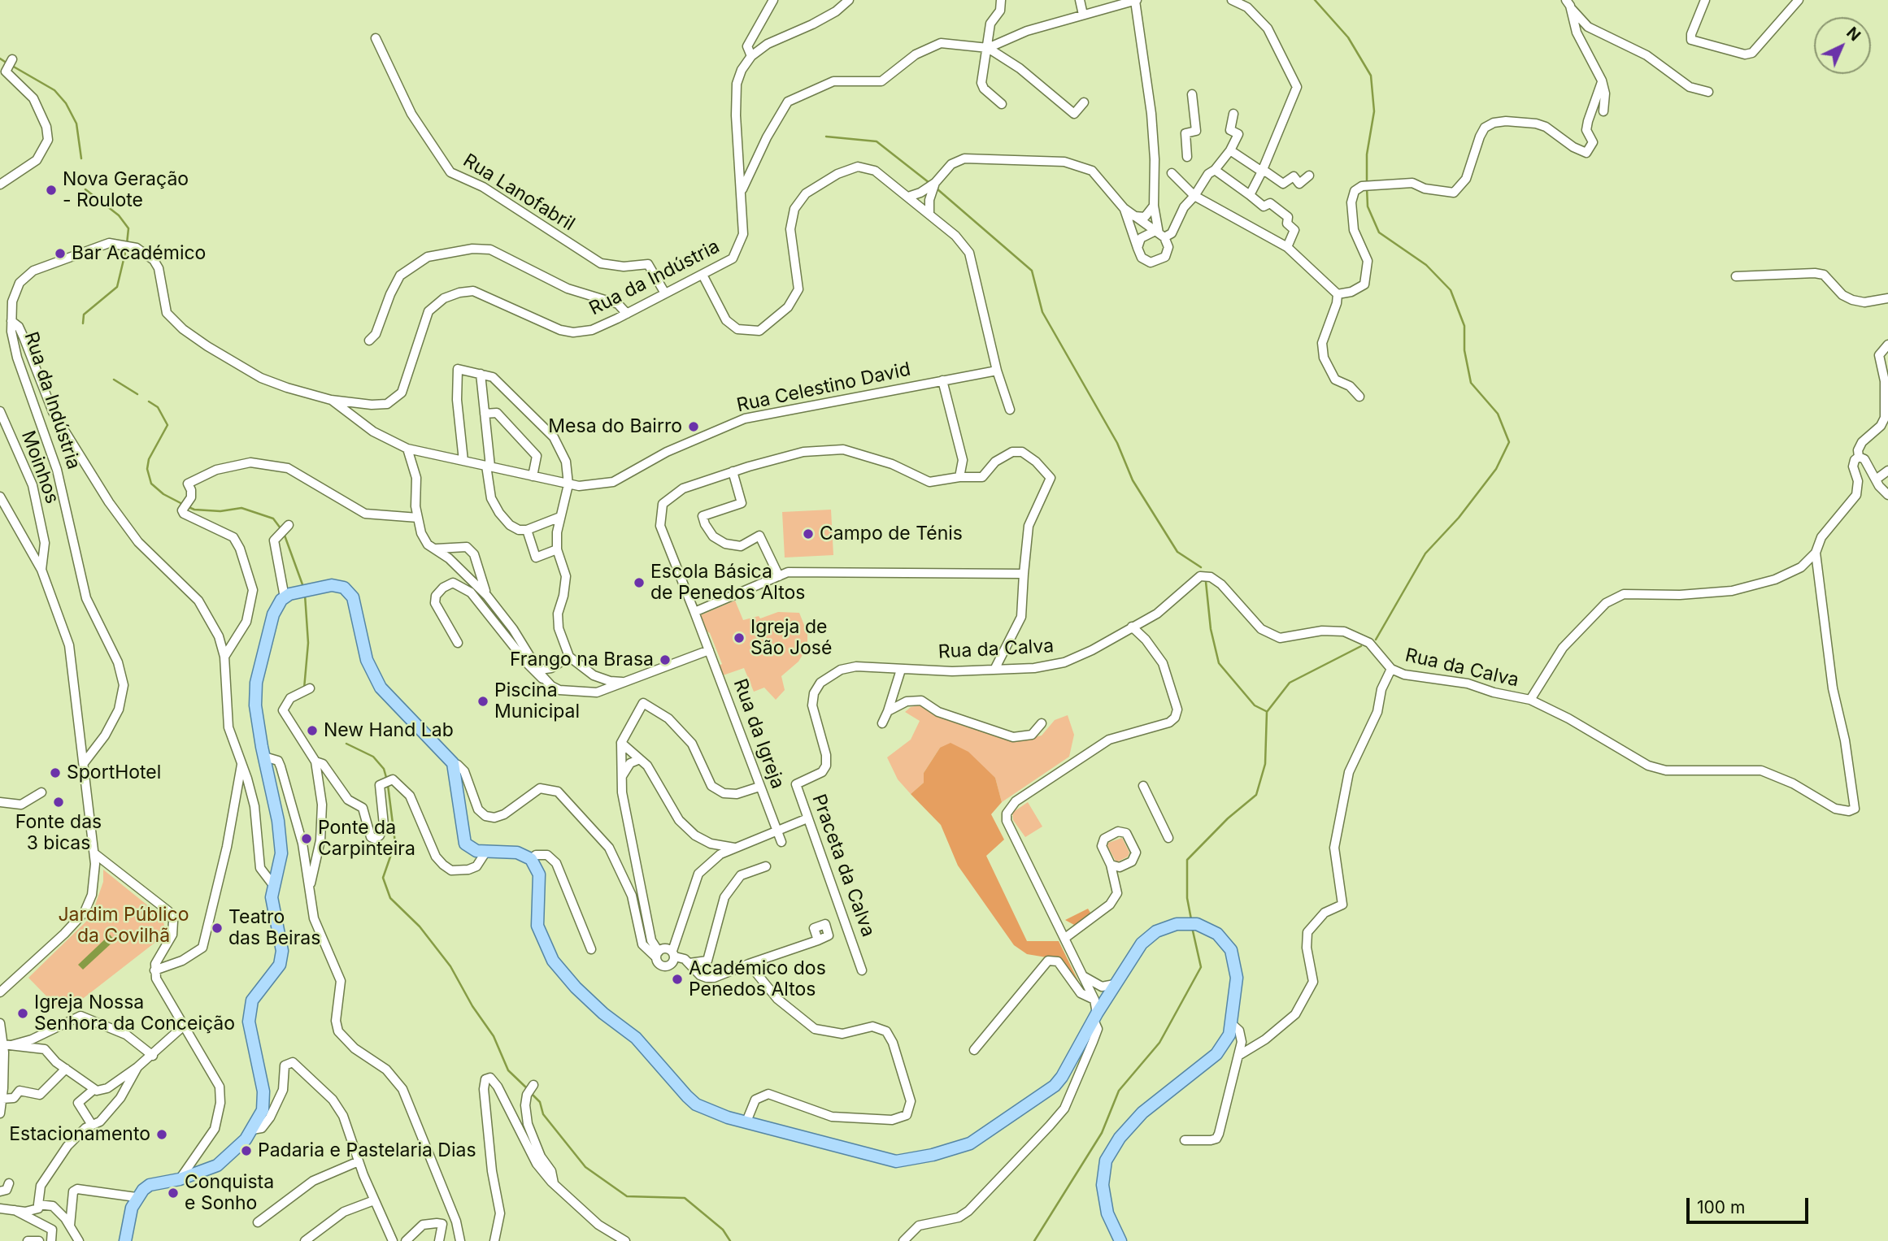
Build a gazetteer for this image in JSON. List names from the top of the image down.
{
  "streets": {
    "street": [
      "Rua Lanofabril",
      "Rua da Indústria",
      "Rua Celestino David",
      "Moinhos",
      "Rua da Calva",
      "Rua da Igreja",
      "Praceta da Calva"
    ]
  },
  "crossings": [
    ["Rua Lanofabril", "Rua da Indústria"],
    ["Rua da Indústria", "Rua Celestino David"],
    ["Rua da Calva", "Rua da Igreja"],
    ["Rua da Calva", "Praceta da Calva"]
  ],
  "parks": ["Jardim Público da Covilhã"],
  "places": [
    "Nova Geração - Roulote",
    "Bar Académico",
    "Mesa do Bairro",
    "Campo de Ténis",
    "Escola Básica de Penedos Altos",
    "Igreja de São José",
    "Frango na Brasa",
    "Piscina Municipal",
    "New Hand Lab",
    "SportHotel",
    "Fonte das 3 bicas",
    "Ponte da Carpinteira",
    "Teatro das Beiras",
    "Académico dos Penedos Altos",
    "Igreja Nossa Senhora da Conceição",
    "Estacionamento",
    "Padaria e Pastelaria Dias",
    "Conquista e Sonho"
  ],
  "scale_bar": "100 m",
  "north": "top right"
}
